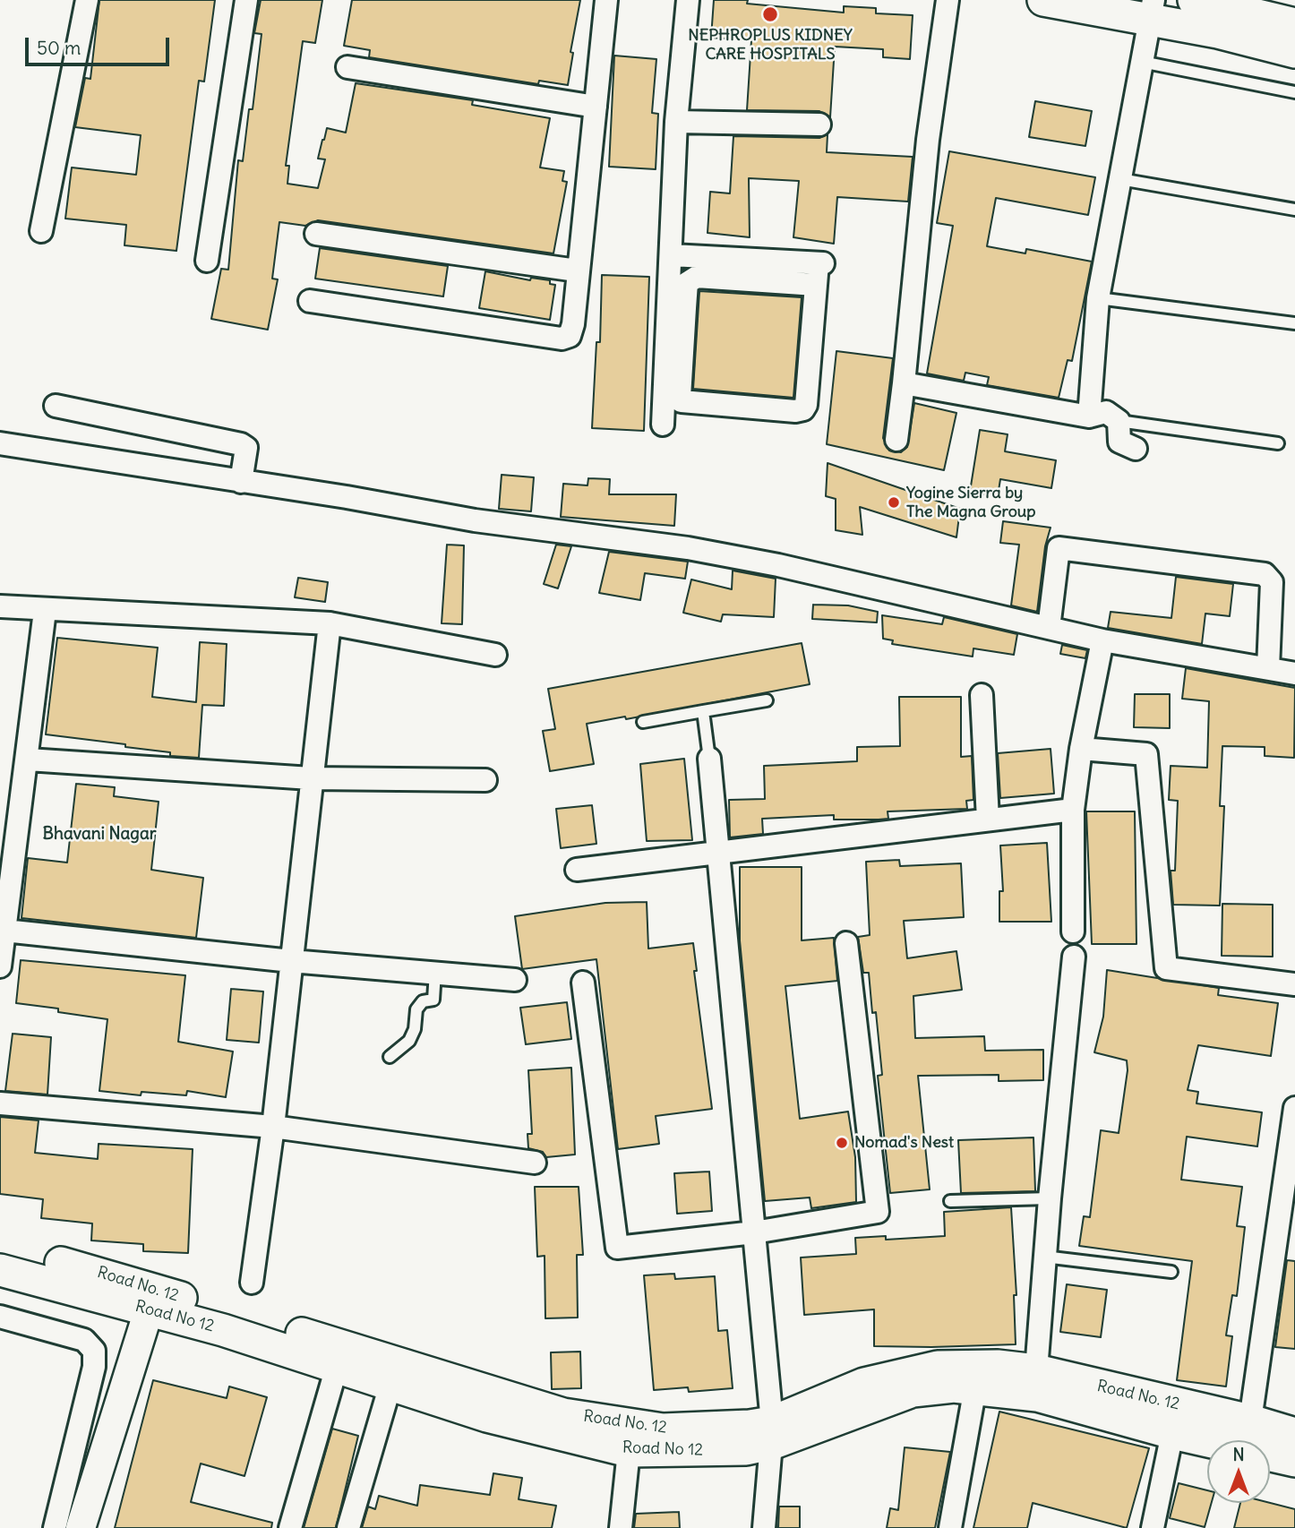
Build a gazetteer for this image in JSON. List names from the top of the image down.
{
  "streets": {
    "main road": ["Road No. 12", "Road No 12"]
  },
  "crossings": [
    ["Road No. 12", "Road No 12"]
  ],
  "districts": ["Bhavani Nagar"],
  "places": ["NEPHROPLUS KIDNEY CARE HOSPITALS", "Yogine Sierra by The Magna Group", "Nomad's Nest"],
  "scale_bar": "50 m",
  "north": "top"
}
